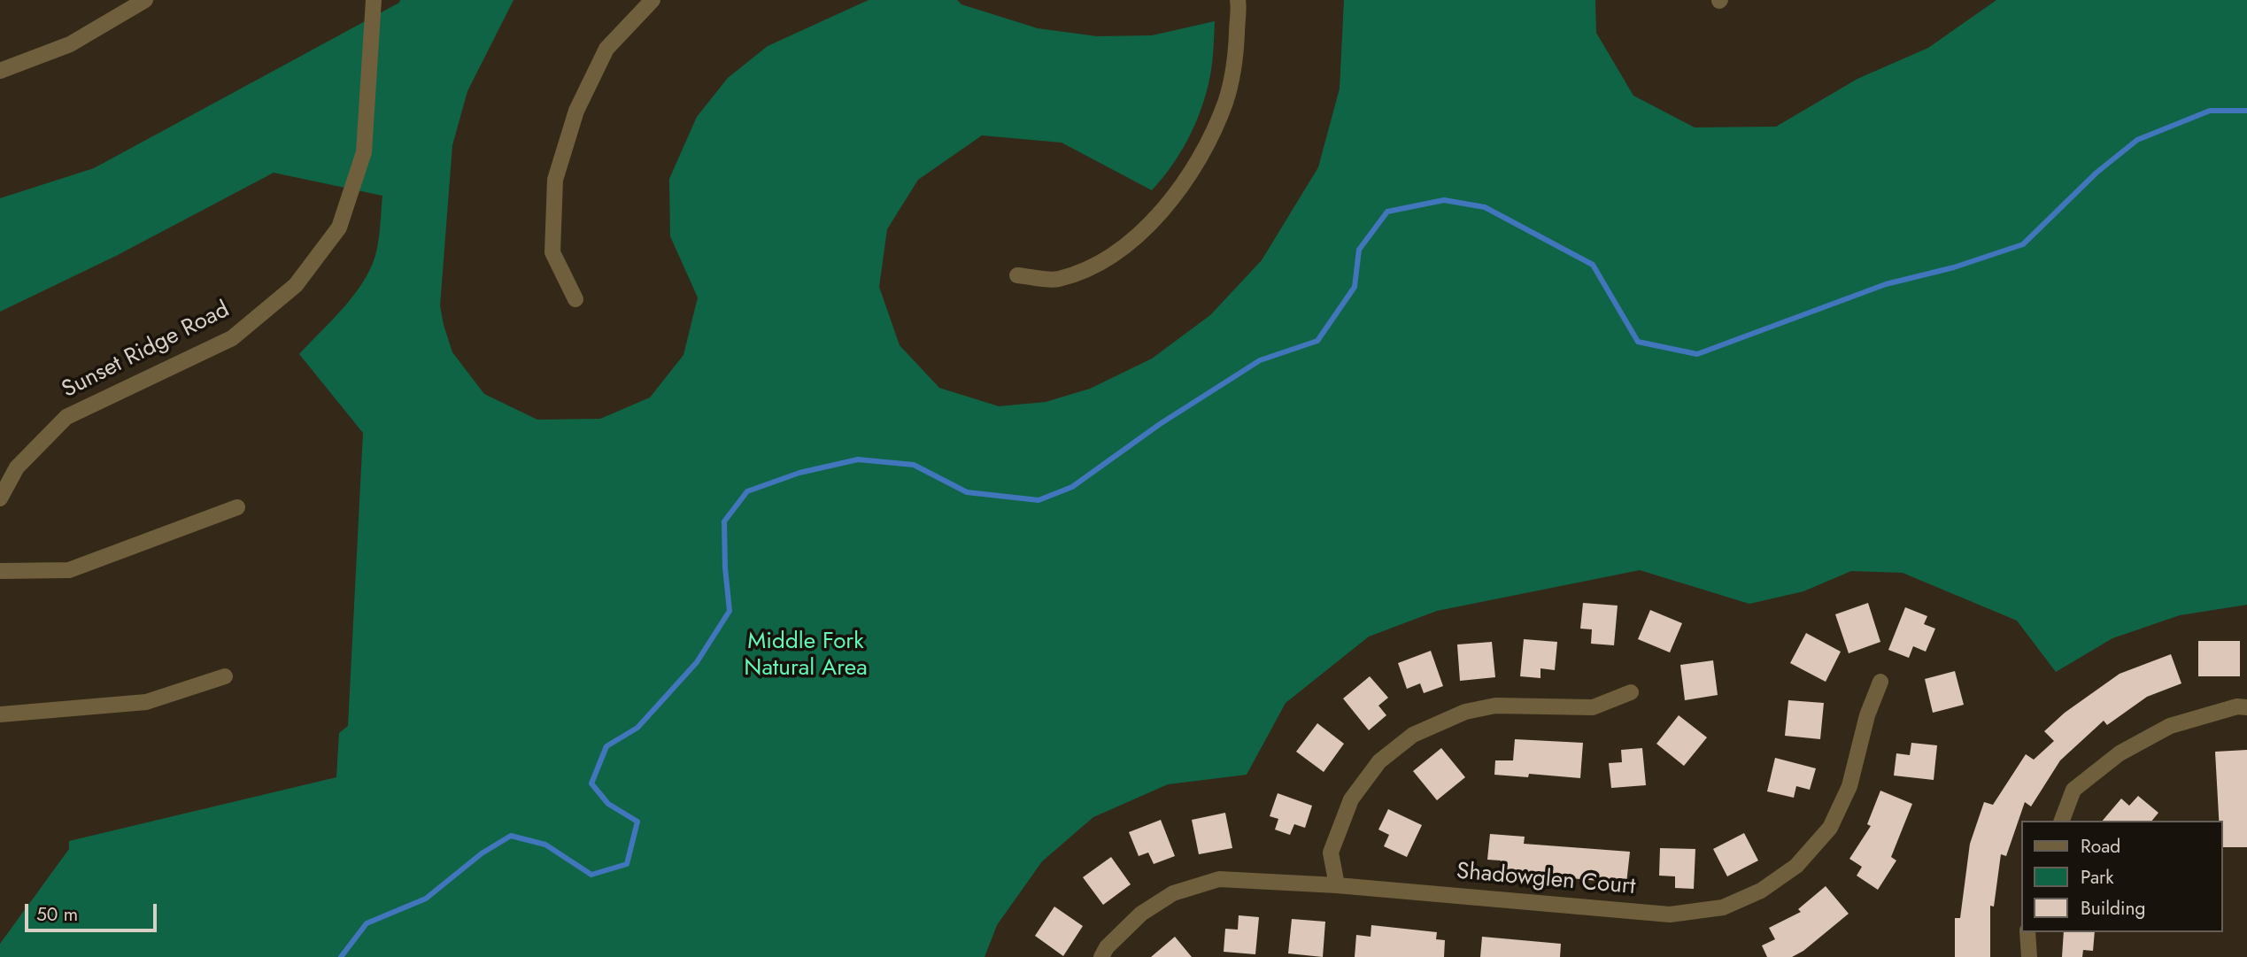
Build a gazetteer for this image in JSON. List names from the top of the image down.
{
  "streets": {
    "street": ["Sunset Ridge Road", "Shadowglen Court"]
  },
  "parks": ["Middle Fork Natural Area"],
  "legend": ["Road", "Park", "Building"],
  "scale_bar": "50 m"
}
